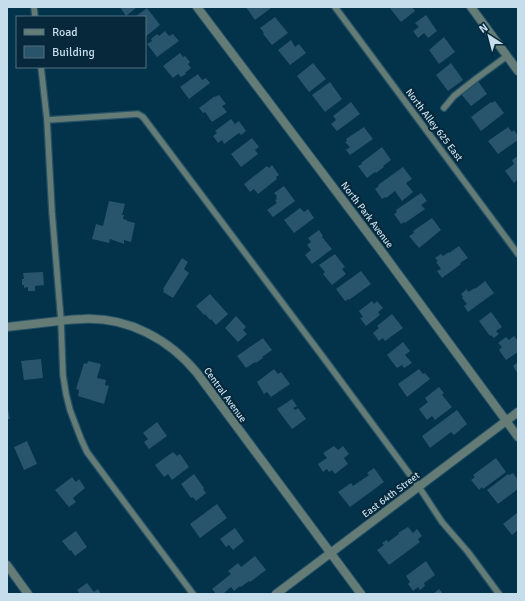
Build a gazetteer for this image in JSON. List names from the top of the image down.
{
  "streets": {
    "street": ["North Park Avenue", "Central Avenue", "East 64th Street"],
    "lane": ["North Alley 625 East"]
  },
  "crossings": [
    ["North Park Avenue", "East 64th Street"],
    ["Central Avenue", "East 64th Street"]
  ],
  "legend": ["Road", "Building"],
  "north": "top left"
}
